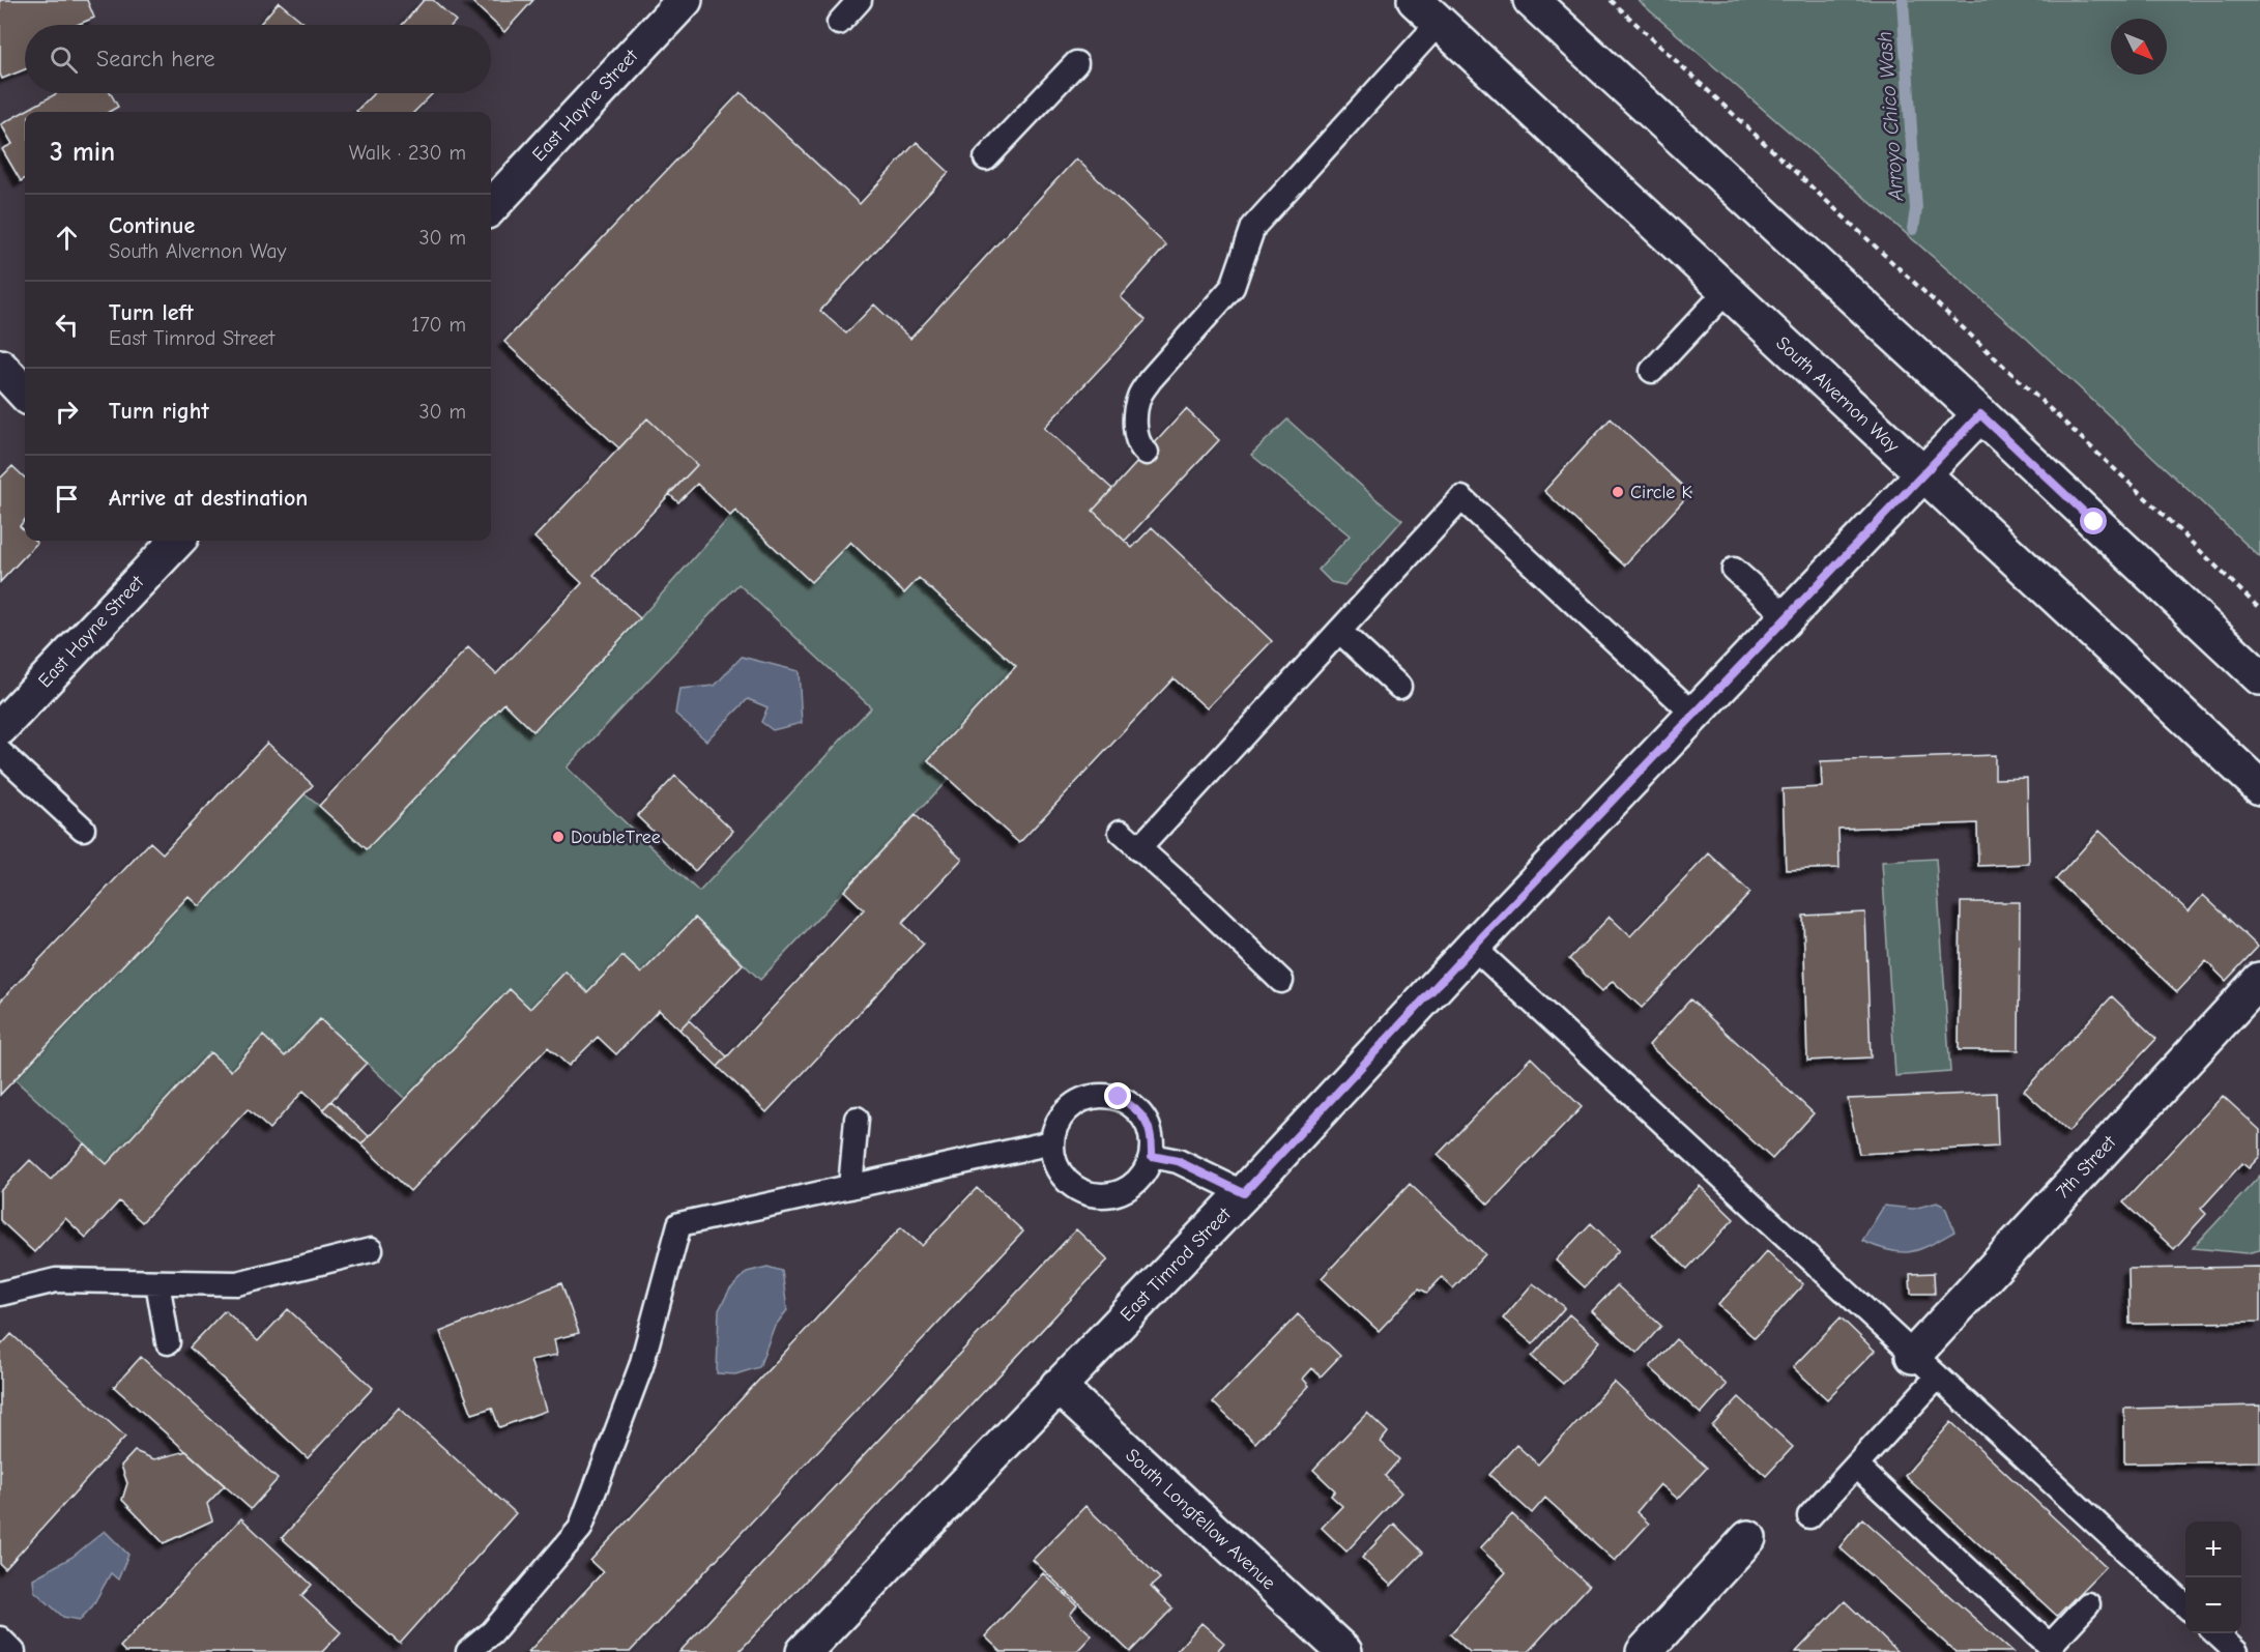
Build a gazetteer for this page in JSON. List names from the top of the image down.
{
  "streets": {
    "street": [
      "East Hayne Street",
      "South Alvernon Way",
      "7th Street",
      "East Timrod Street",
      "South Longfellow Avenue"
    ]
  },
  "crossings": [
    ["South Alvernon Way", "East Timrod Street"],
    ["East Timrod Street", "South Longfellow Avenue"]
  ],
  "water": ["Arroyo Chico Wash"],
  "places": ["Circle K", "DoubleTree"],
  "north": "bottom right",
  "page": {
    "search": "Search here",
    "heading": ["3 min", "Walk · 230 m"],
    "list": [
      ["Continue", "South Alvernon Way", "30 m"],
      ["Turn left", "East Timrod Street", "170 m"],
      ["Turn right", "30 m"],
      "Arrive at destination"
    ],
    "map_buttons": ["+", "−"]
  }
}
